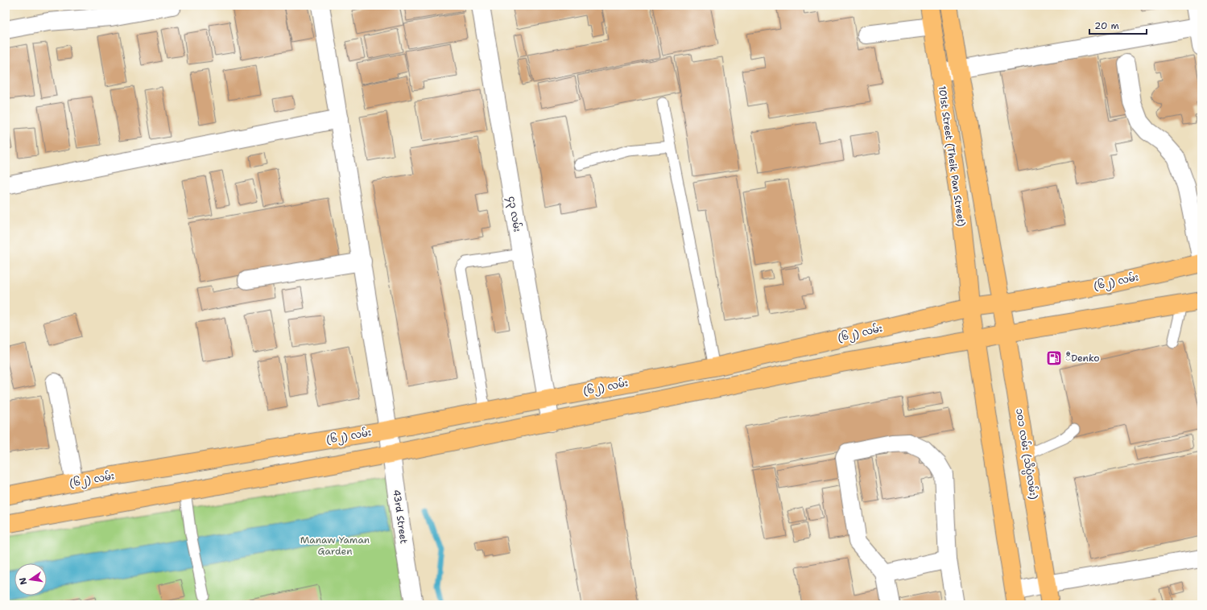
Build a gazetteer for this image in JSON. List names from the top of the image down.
{
  "streets": {
    "main road": ["101st Street (Theik Pan Street)", "(၆၂) လမ်း", "၁၀၁ လမ်း (သိပ္ပံလမ်း)"],
    "street": ["၄၃ လမ်း", "43rd Street"]
  },
  "crossings": [
    ["101st Street (Theik Pan Street)", "(၆၂) လမ်း"],
    ["101st Street (Theik Pan Street)", "၁၀၁ လမ်း (သိပ္ပံလမ်း)"],
    ["၄၃ လမ်း", "(၆၂) လမ်း"],
    ["(၆၂) လမ်း", "၁၀၁ လမ်း (သိပ္ပံလမ်း)"],
    ["(၆၂) လမ်း", "43rd Street"]
  ],
  "parks": ["Manaw Yaman Garden"],
  "places": {
    "fuel station": ["ီDenko"]
  },
  "scale_bar": "20 m",
  "north": "left"
}
